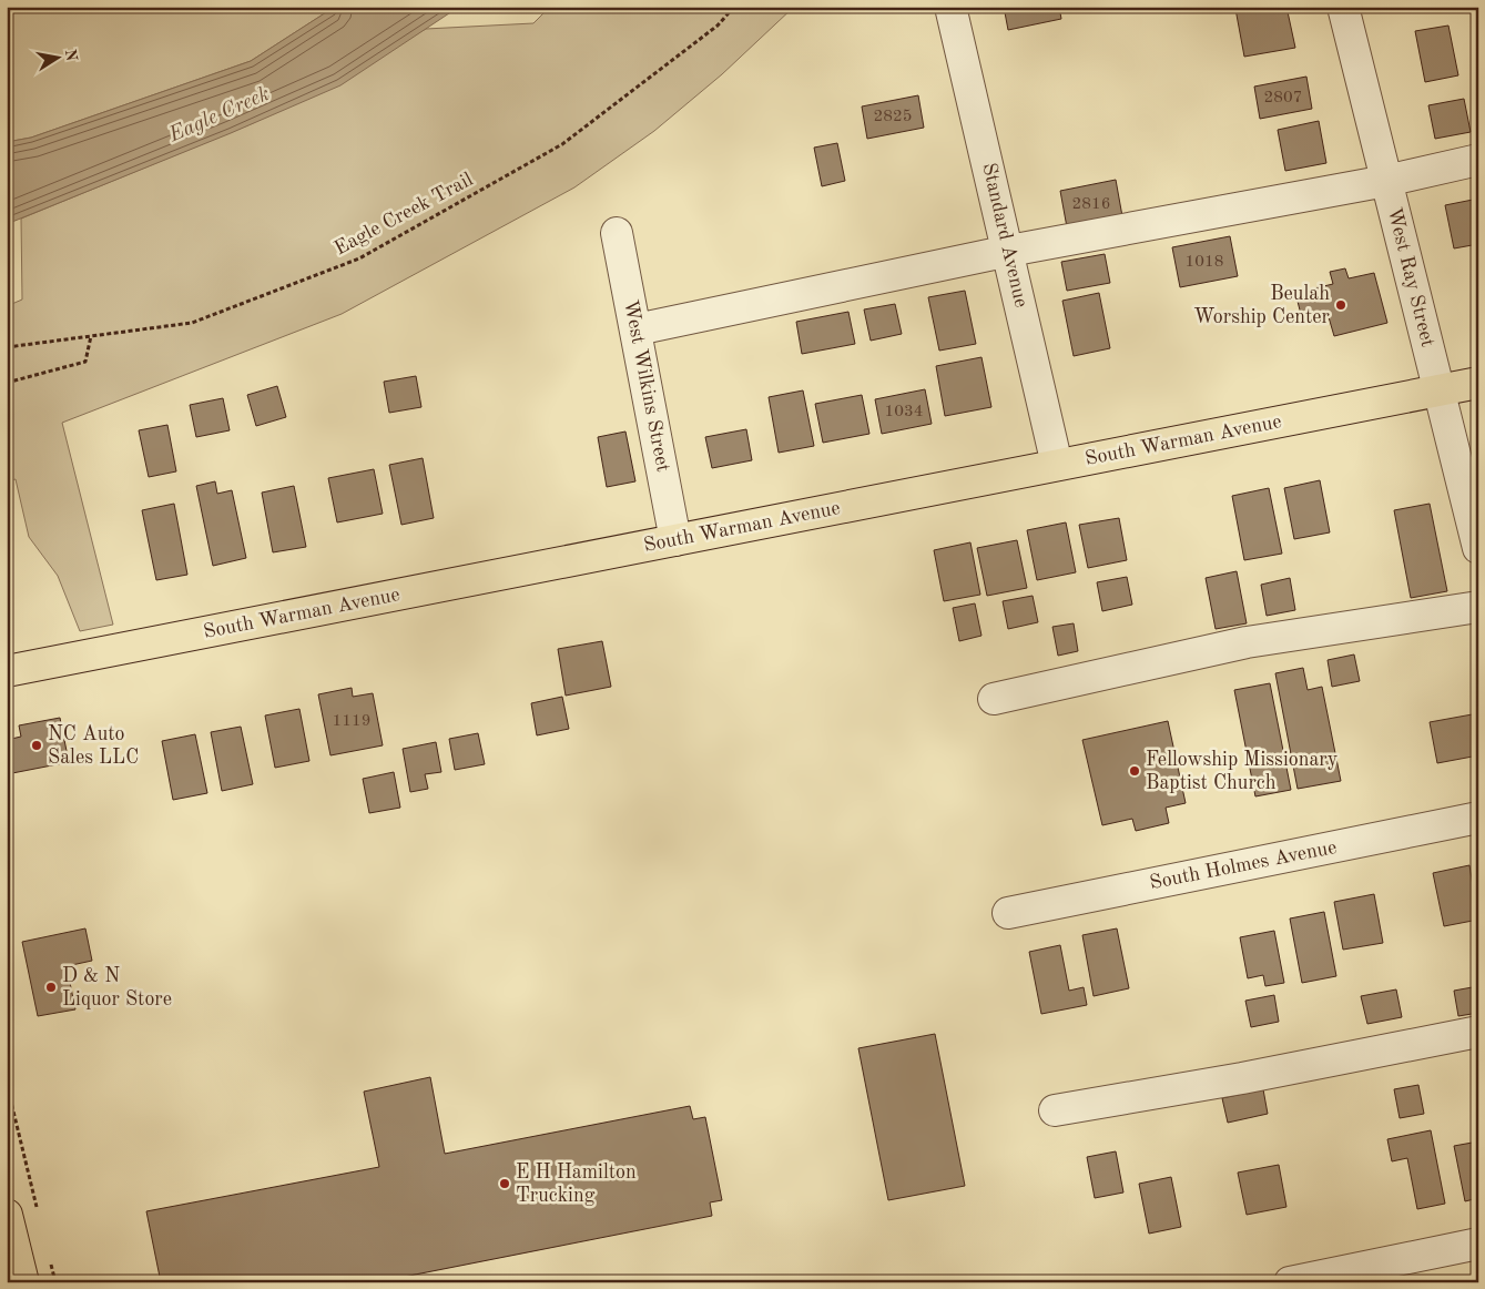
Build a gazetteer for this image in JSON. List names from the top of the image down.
{
  "streets": {
    "main road": ["South Warman Avenue"],
    "street": [
      "Standard Avenue",
      "West Ray Street",
      "West Wilkins Street",
      "South Holmes Avenue"
    ],
    "path": ["Eagle Creek Trail"]
  },
  "crossings": [
    ["Standard Avenue", "South Warman Avenue"],
    ["West Ray Street", "South Warman Avenue"],
    ["West Wilkins Street", "South Warman Avenue"]
  ],
  "water": ["Eagle Creek"],
  "places": [
    "Beulah Worship Center",
    "NC Auto Sales LLC",
    "Fellowship Missionary Baptist Church",
    "D & N Liquor Store",
    "E H Hamilton Trucking"
  ],
  "house_numbers": [
    "2807",
    "2825",
    "2816",
    "1018",
    "1034",
    "1119"
  ],
  "north": "right"
}
